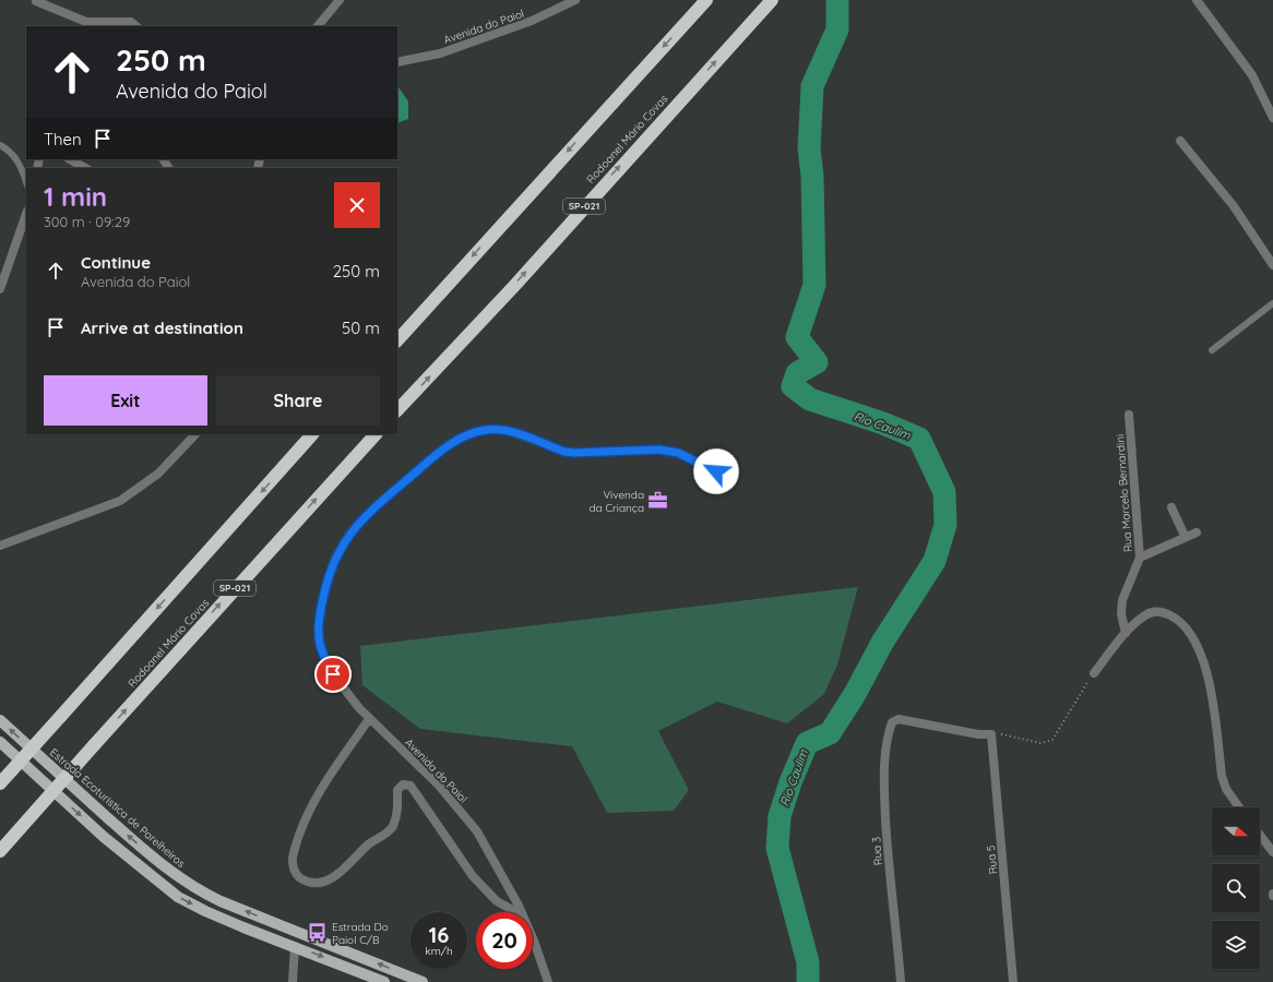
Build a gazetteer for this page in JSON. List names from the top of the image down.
{
  "streets": {
    "highway": ["Rodoanel Mário Covas", "SP-021"],
    "main road": ["Estrada Ecoturistica de Parelheiros"],
    "street": [
      "Avenida do Paiol",
      "Rua Marcelo Bernardini",
      "Rua 3",
      "Rua 5"
    ]
  },
  "crossings": [
    ["Rua 3", "Rua 5"]
  ],
  "water": ["Rio Caulim"],
  "places": {
    "office": ["Vivenda da Criança"],
    "bus stop": ["Estrada Do Paiol C/B"]
  },
  "north": "right",
  "page": {
    "turn": ["250 m", "Avenida do Paiol"],
    "then": "Then",
    "heading": ["1 min", "300 m · 09:29"],
    "list": [
      {
        "name": "Continue",
        "note": "Avenida do Paiol",
        "value": "250 m"
      },
      {
        "name": "Arrive at destination",
        "value": "50 m"
      }
    ],
    "buttons": ["Exit", "Share"],
    "speed": "16 km/h",
    "limit": "20"
  }
}
